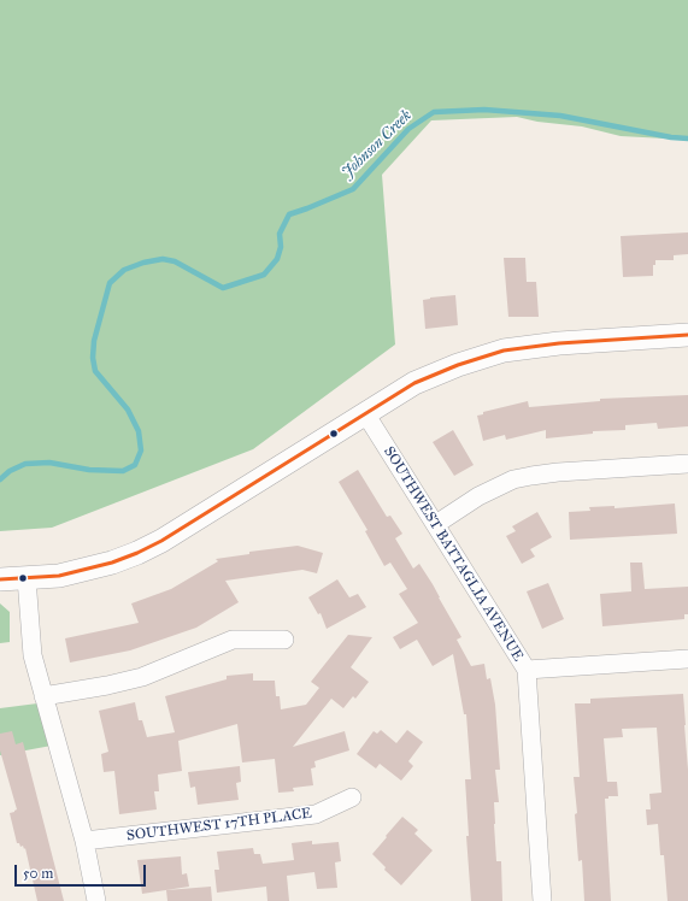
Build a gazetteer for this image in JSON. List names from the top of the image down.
{
  "streets": {
    "street": ["SOUTHWEST BATTAGLIA AVENUE", "SOUTHWEST 17TH PLACE"]
  },
  "water": ["Johnson Creek"],
  "scale_bar": "50 m"
}
